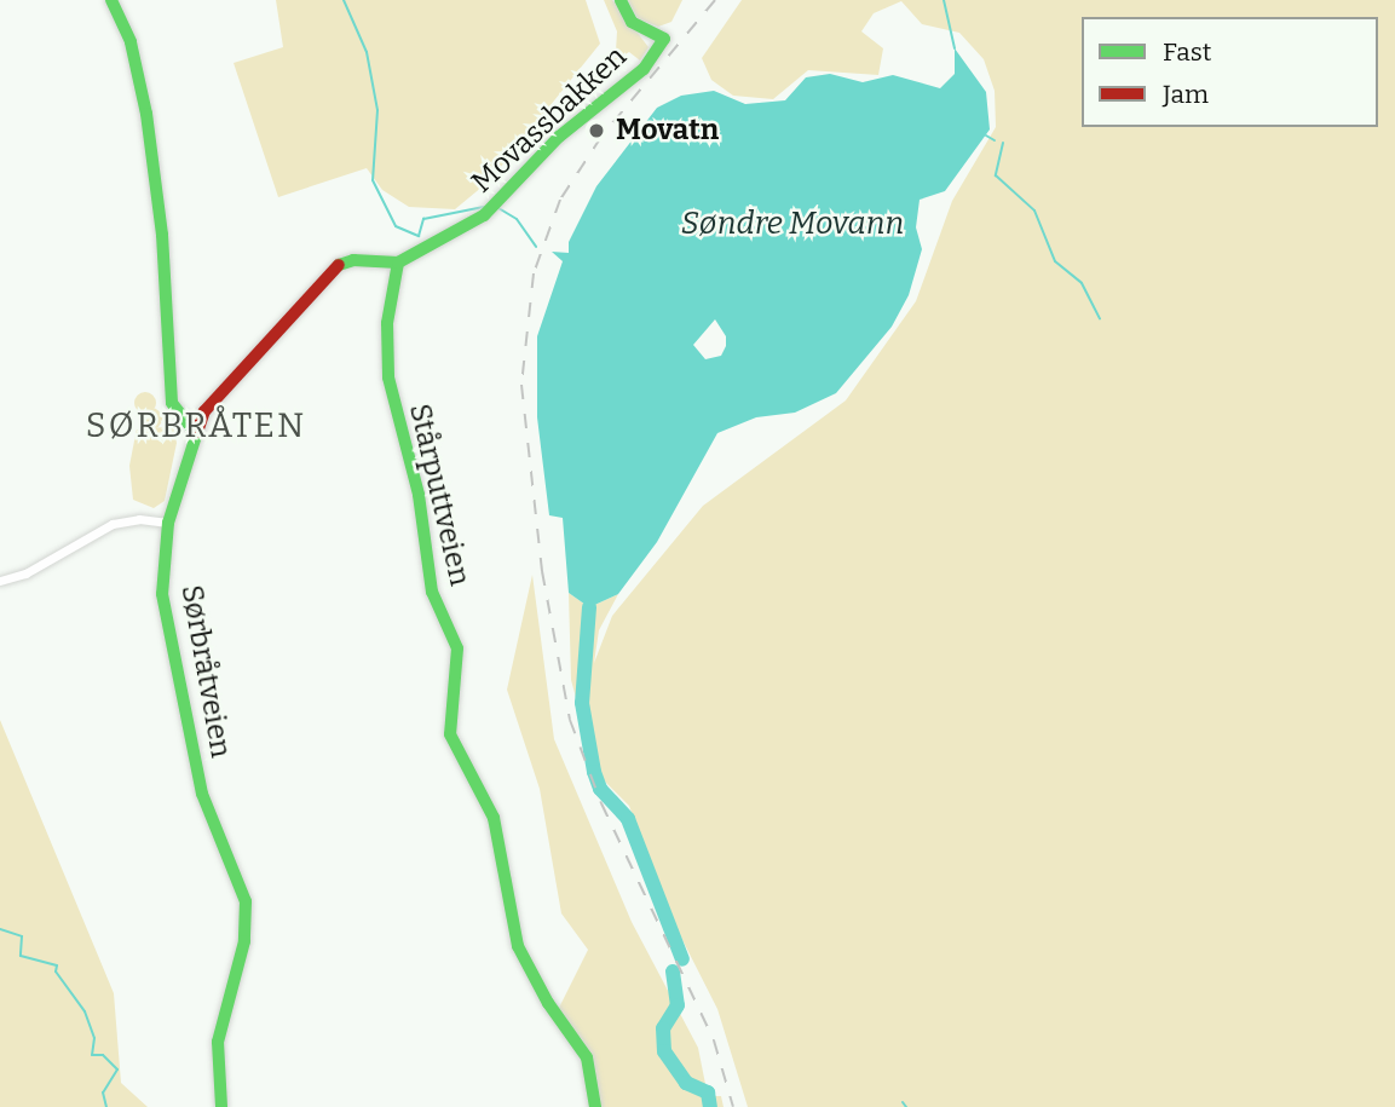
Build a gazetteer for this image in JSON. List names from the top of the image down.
{
  "streets": {
    "street": ["Movassbakken", "Stårputtveien", "Sørbråtveien"]
  },
  "crossings": [
    ["Movassbakken", "Stårputtveien"]
  ],
  "districts": ["SØRBRÅTEN"],
  "water": ["Søndre Movann"],
  "places": ["Movatn"],
  "legend": ["Fast", "Jam"]
}
